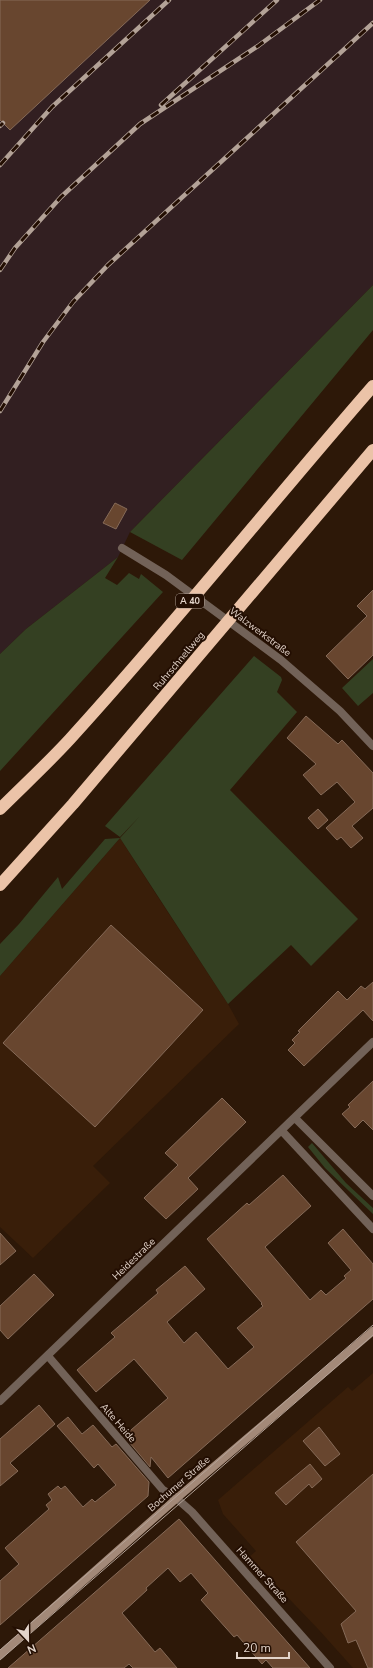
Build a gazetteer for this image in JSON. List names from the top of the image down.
{
  "streets": {
    "highway": ["A 40", "Ruhrschnellweg"],
    "main road": ["Bochumer Straße"],
    "street": [
      "Walzwerkstraße",
      "Heidestraße",
      "Alte Heide",
      "Hammer Straße"
    ]
  },
  "crossings": [
    ["Heidestraße", "Alte Heide"],
    ["Alte Heide", "Bochumer Straße"],
    ["Alte Heide", "Hammer Straße"],
    ["Bochumer Straße", "Hammer Straße"]
  ],
  "scale_bar": "20 m",
  "north": "bottom"
}
